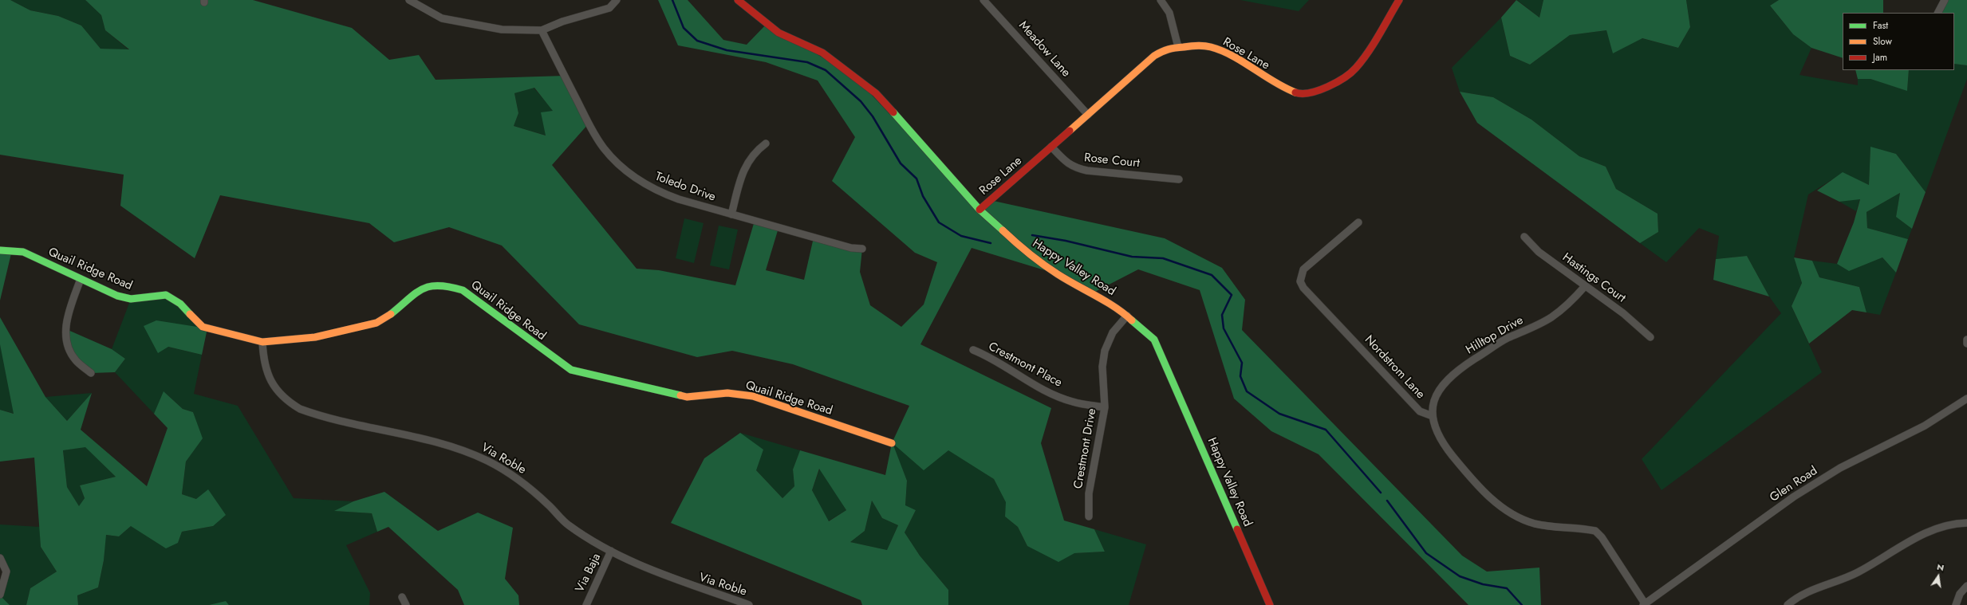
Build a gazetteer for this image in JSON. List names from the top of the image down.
{
  "streets": {
    "street": [
      "Meadow Lane",
      "Rose Lane",
      "Rose Court",
      "Toledo Drive",
      "Happy Valley Road",
      "Quail Ridge Road",
      "Hastings Court",
      "Hilltop Drive",
      "Crestmont Place",
      "Nordstrom Lane",
      "Crestmont Drive",
      "Via Roble",
      "Glen Road",
      "Via Baja"
    ]
  },
  "crossings": [
    ["Meadow Lane", "Rose Lane"],
    ["Rose Lane", "Rose Court"],
    ["Rose Lane", "Happy Valley Road"],
    ["Happy Valley Road", "Crestmont Drive"],
    ["Quail Ridge Road", "Via Roble"],
    ["Hastings Court", "Hilltop Drive"],
    ["Hilltop Drive", "Nordstrom Lane"],
    ["Crestmont Place", "Crestmont Drive"],
    ["Via Roble", "Via Baja"]
  ],
  "legend": ["Fast", "Slow", "Jam"],
  "north": "top"
}
